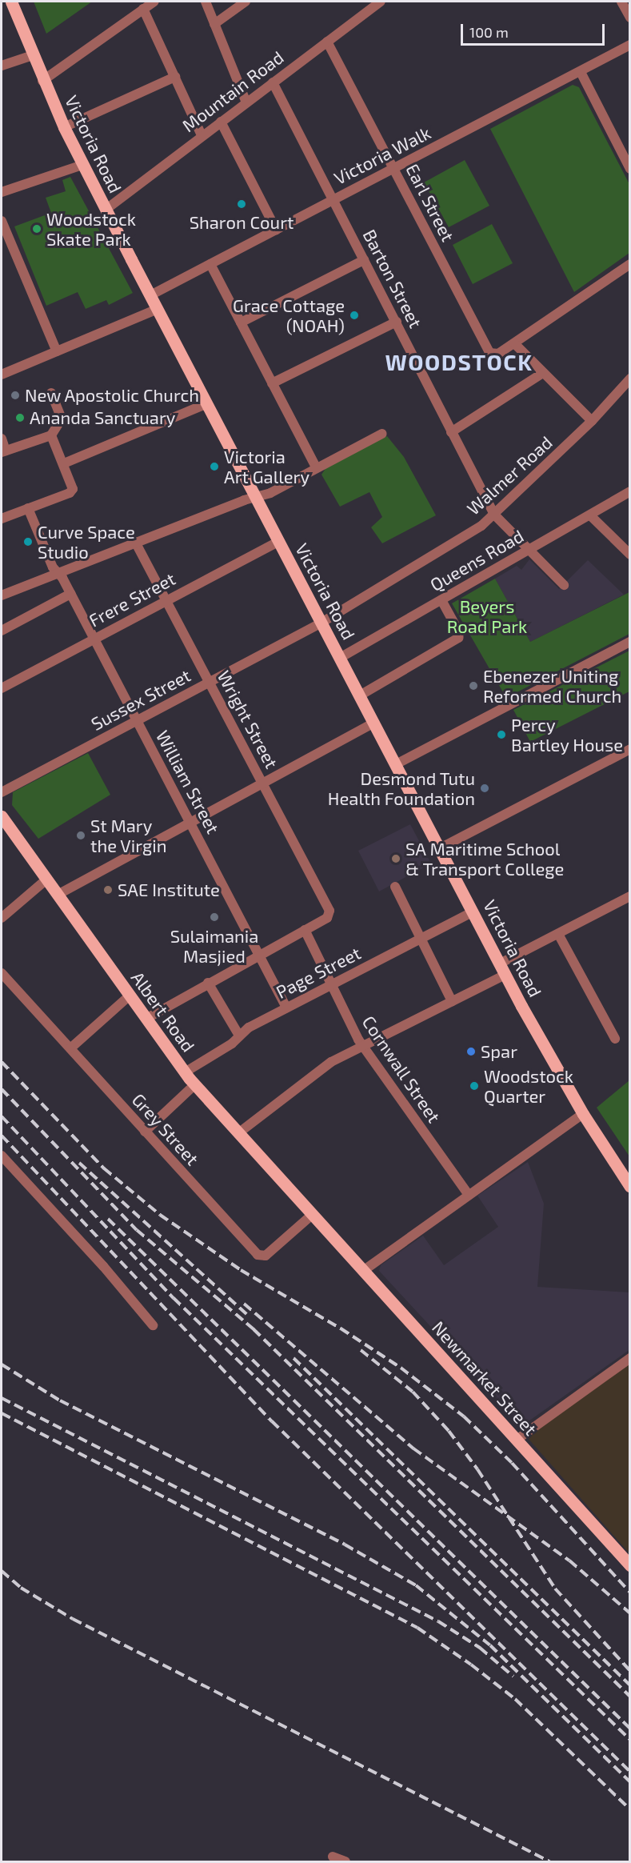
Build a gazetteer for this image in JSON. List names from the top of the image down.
{
  "streets": {
    "main road": ["Victoria Road", "Albert Road", "Newmarket Street"],
    "street": [
      "Mountain Road",
      "Victoria Walk",
      "Earl Street",
      "Barton Street",
      "Walmer Road",
      "Queens Road",
      "Frere Street",
      "Sussex Street",
      "Wright Street",
      "William Street",
      "Page Street",
      "Cornwall Street",
      "Grey Street"
    ]
  },
  "crossings": [
    ["Mountain Road", "Victoria Road"],
    ["Mountain Road", "Earl Street"],
    ["Mountain Road", "Barton Street"],
    ["Victoria Road", "Victoria Walk"],
    ["Victoria Road", "Walmer Road"],
    ["Victoria Road", "Queens Road"],
    ["Victoria Road", "Frere Street"],
    ["Victoria Road", "Sussex Street"],
    ["Victoria Road", "Page Street"],
    ["Victoria Walk", "Earl Street"],
    ["Victoria Walk", "Barton Street"],
    ["Barton Street", "Walmer Road"],
    ["Barton Street", "Queens Road"],
    ["Walmer Road", "Sussex Street"],
    ["Frere Street", "Wright Street"],
    ["Frere Street", "William Street"],
    ["Sussex Street", "Wright Street"],
    ["Sussex Street", "William Street"],
    ["Wright Street", "Cornwall Street"],
    ["William Street", "Page Street"],
    ["Page Street", "Albert Road"],
    ["Page Street", "Cornwall Street"],
    ["Albert Road", "Grey Street"],
    ["Albert Road", "Newmarket Street"],
    ["Grey Street", "Newmarket Street"]
  ],
  "districts": ["WOODSTOCK"],
  "parks": ["Beyers Road Park"],
  "places": [
    "Sharon Court",
    "Woodstock Skate Park",
    "Grace Cottage (NOAH)",
    "New Apostolic Church",
    "Ananda Sanctuary",
    "Victoria Art Gallery",
    "Curve Space Studio",
    "Ebenezer Uniting Reformed Church",
    "Percy Bartley House",
    "Desmond Tutu Health Foundation",
    "St Mary the Virgin",
    "SA Maritime School & Transport College",
    "SAE Institute",
    "Sulaimania Masjied",
    "Spar",
    "Woodstock Quarter"
  ],
  "scale_bar": "100 m"
}
